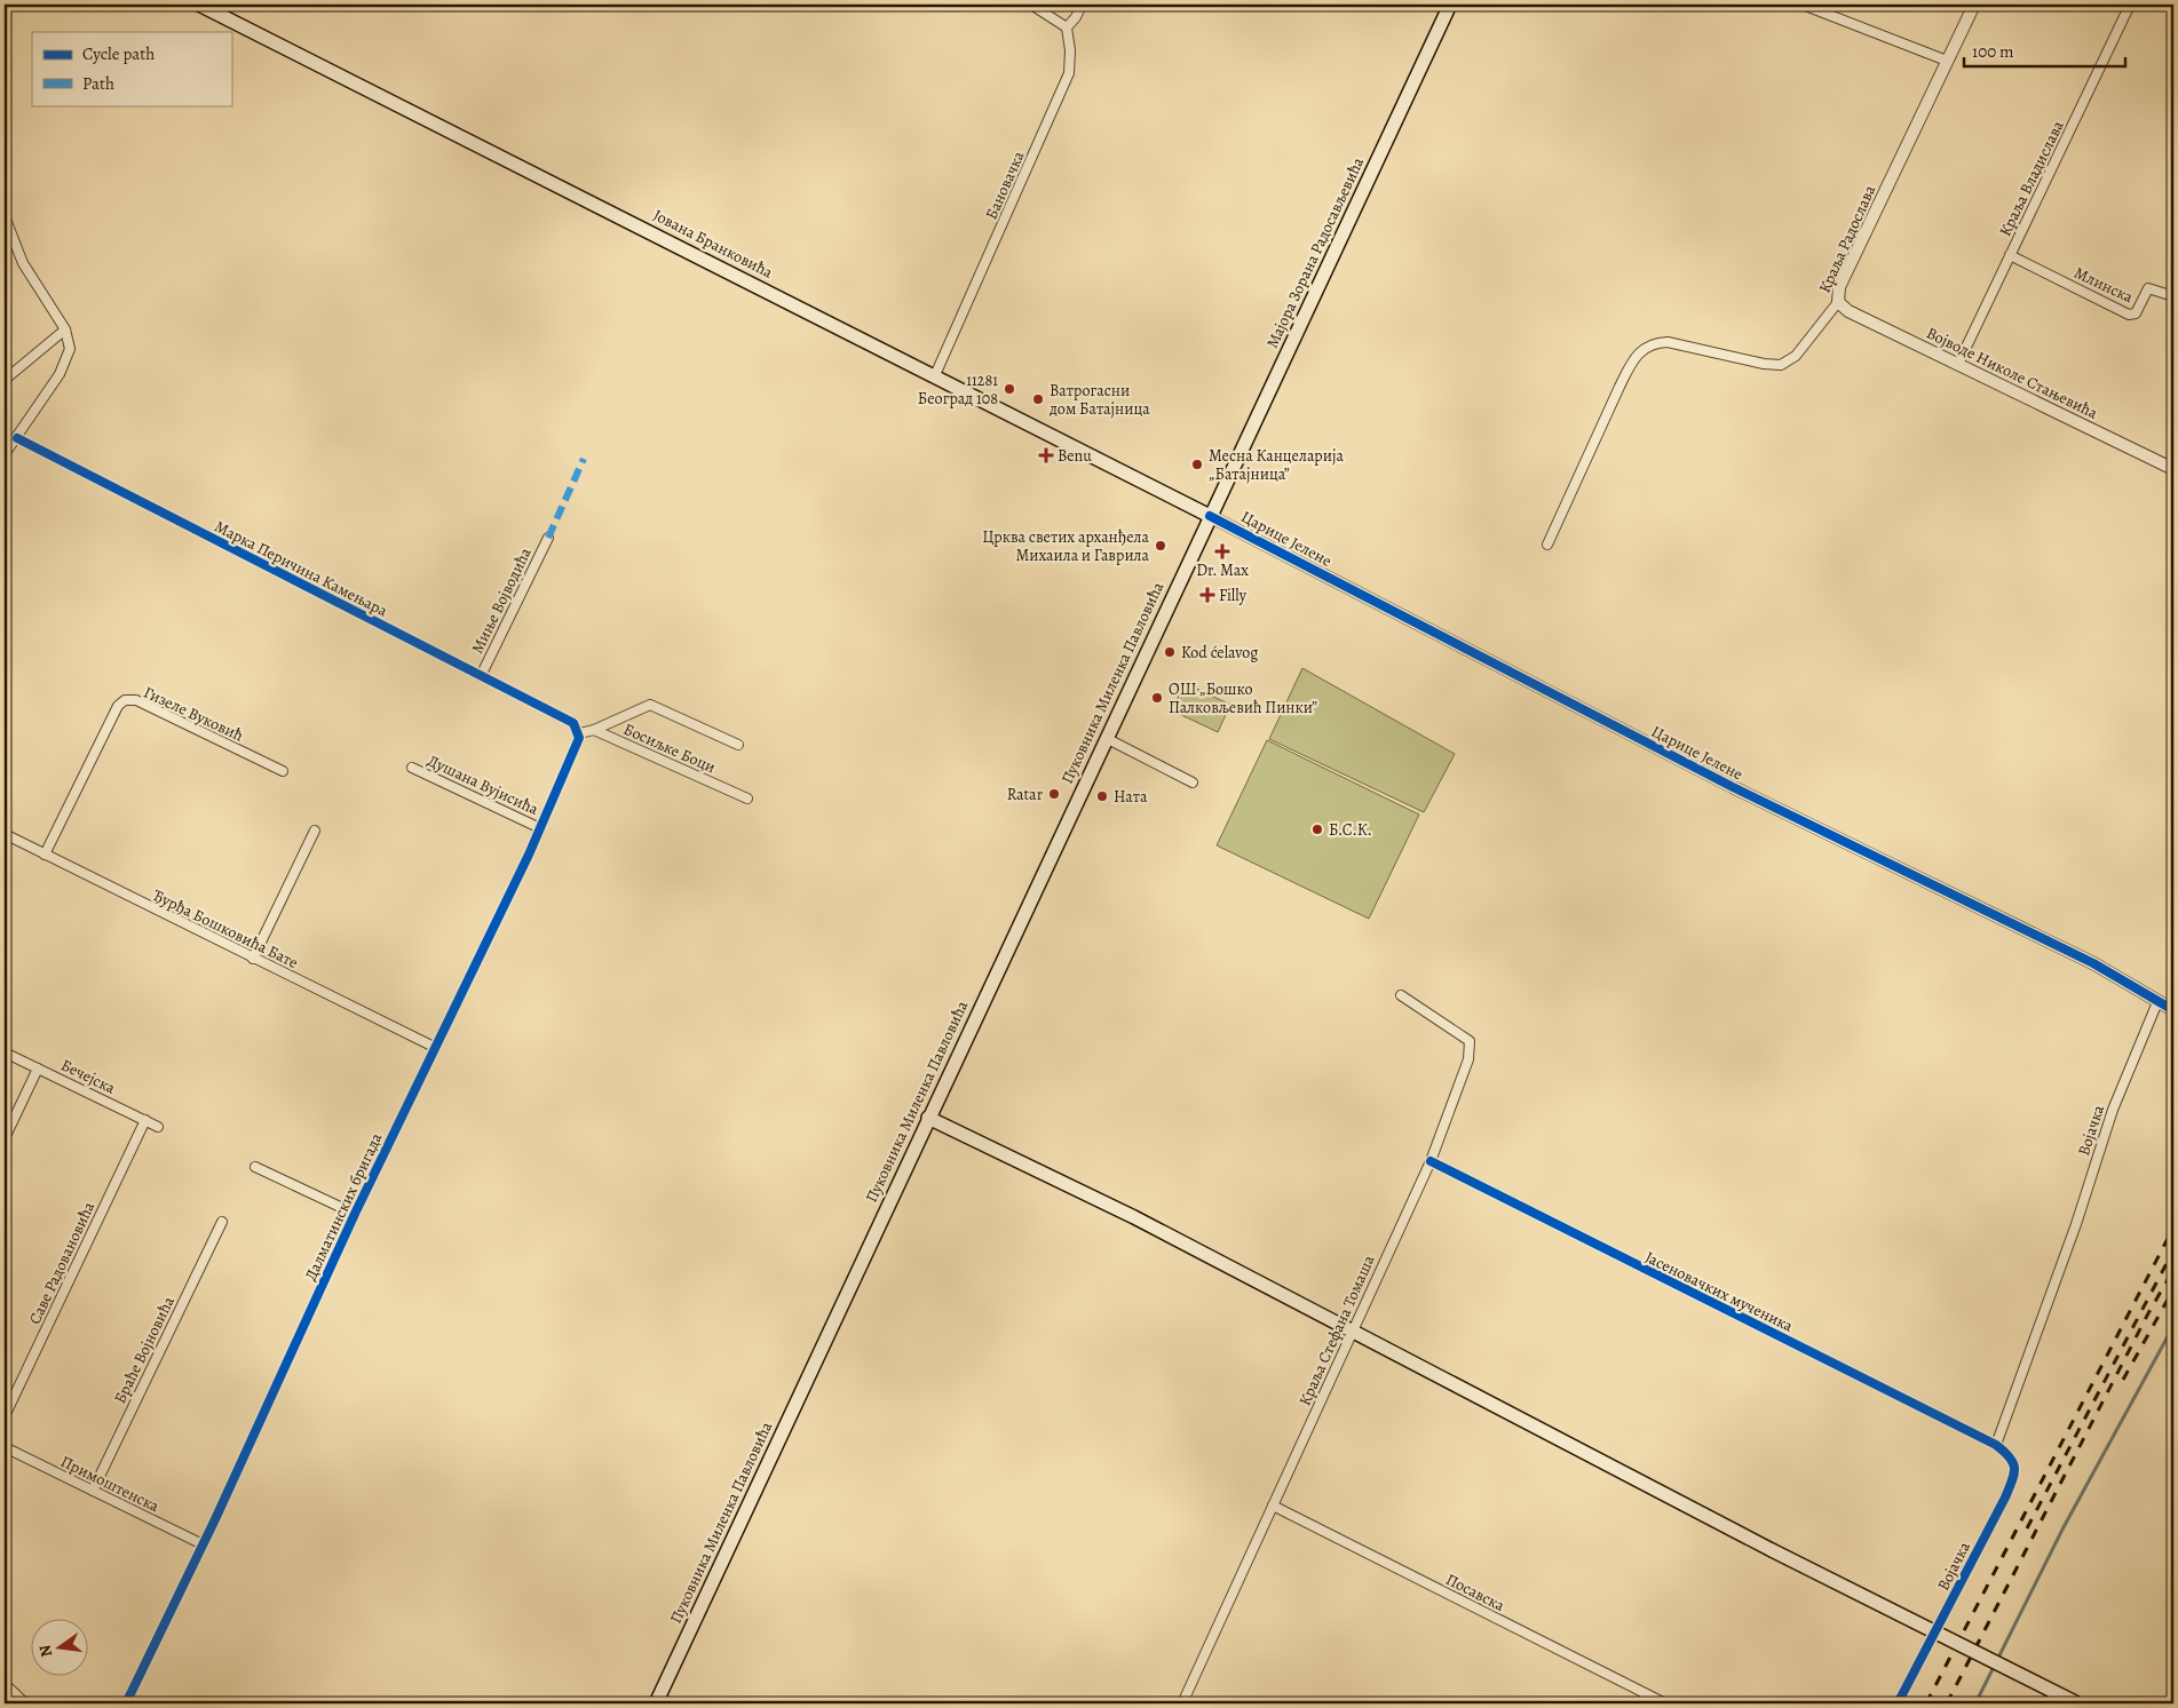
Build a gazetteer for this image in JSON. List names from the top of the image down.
{
  "streets": {
    "main road": ["Јована Бранковића", "Мајора Зорана Радосављевића", "Пуковника Миленка Павловића"],
    "street": [
      "Краља Владислава",
      "Бановачка",
      "Краља Радослава",
      "Млинска",
      "Војводе Николе Стањевића",
      "Царице Јелене",
      "Марка Перичина Камењара",
      "Миње Војводића",
      "Гизеле Вуковић",
      "Босиљке Боци",
      "Душана Вујисића",
      "Ђурђа Бошковића Бате",
      "Бечејска",
      "Војачка",
      "Далматинских бригада",
      "Саве Радовановића",
      "Јасеновачких мученика",
      "Краља Стефана Томаша",
      "Браће Војновића",
      "Примоштенска",
      "Посавска"
    ]
  },
  "crossings": [
    ["Краља Владислава", "Млинска"],
    ["Краља Владислава", "Војводе Николе Стањевића"],
    ["Бановачка", "Јована Бранковића"],
    ["Краља Радослава", "Војводе Николе Стањевића"],
    ["Јована Бранковића", "Мајора Зорана Радосављевића"],
    ["Јована Бранковића", "Царице Јелене"],
    ["Јована Бранковића", "Пуковника Миленка Павловића"],
    ["Мајора Зорана Радосављевића", "Царице Јелене"],
    ["Мајора Зорана Радосављевића", "Пуковника Миленка Павловића"],
    ["Царице Јелене", "Пуковника Миленка Павловића"],
    ["Царице Јелене", "Војачка"],
    ["Марка Перичина Камењара", "Миње Војводића"],
    ["Марка Перичина Камењара", "Далматинских бригада"],
    ["Гизеле Вуковић", "Ђурђа Бошковића Бате"],
    ["Душана Вујисића", "Далматинских бригада"],
    ["Ђурђа Бошковића Бате", "Далматинских бригада"],
    ["Бечејска", "Саве Радовановића"],
    ["Војачка", "Јасеновачких мученика"],
    ["Далматинских бригада", "Примоштенска"],
    ["Јасеновачких мученика", "Краља Стефана Томаша"],
    ["Краља Стефана Томаша", "Посавска"],
    ["Браће Војновића", "Примоштенска"]
  ],
  "places": {
    "other": [
      "11281 Београд 108",
      "Ватрогасни дом Батајница",
      "Месна Канцеларија „Батајница”",
      "Црква светих арханђела Михаила и Гаврила",
      "Kod ćelavog",
      "ОШ „Бошко Палковљевић Пинки”",
      "Ratar",
      "Ната",
      "Б.С.К."
    ],
    "health": ["Benu", "Dr. Max", "Filly"]
  },
  "legend": ["Cycle path", "Path"],
  "scale_bar": "100 m",
  "north": "left"
}
